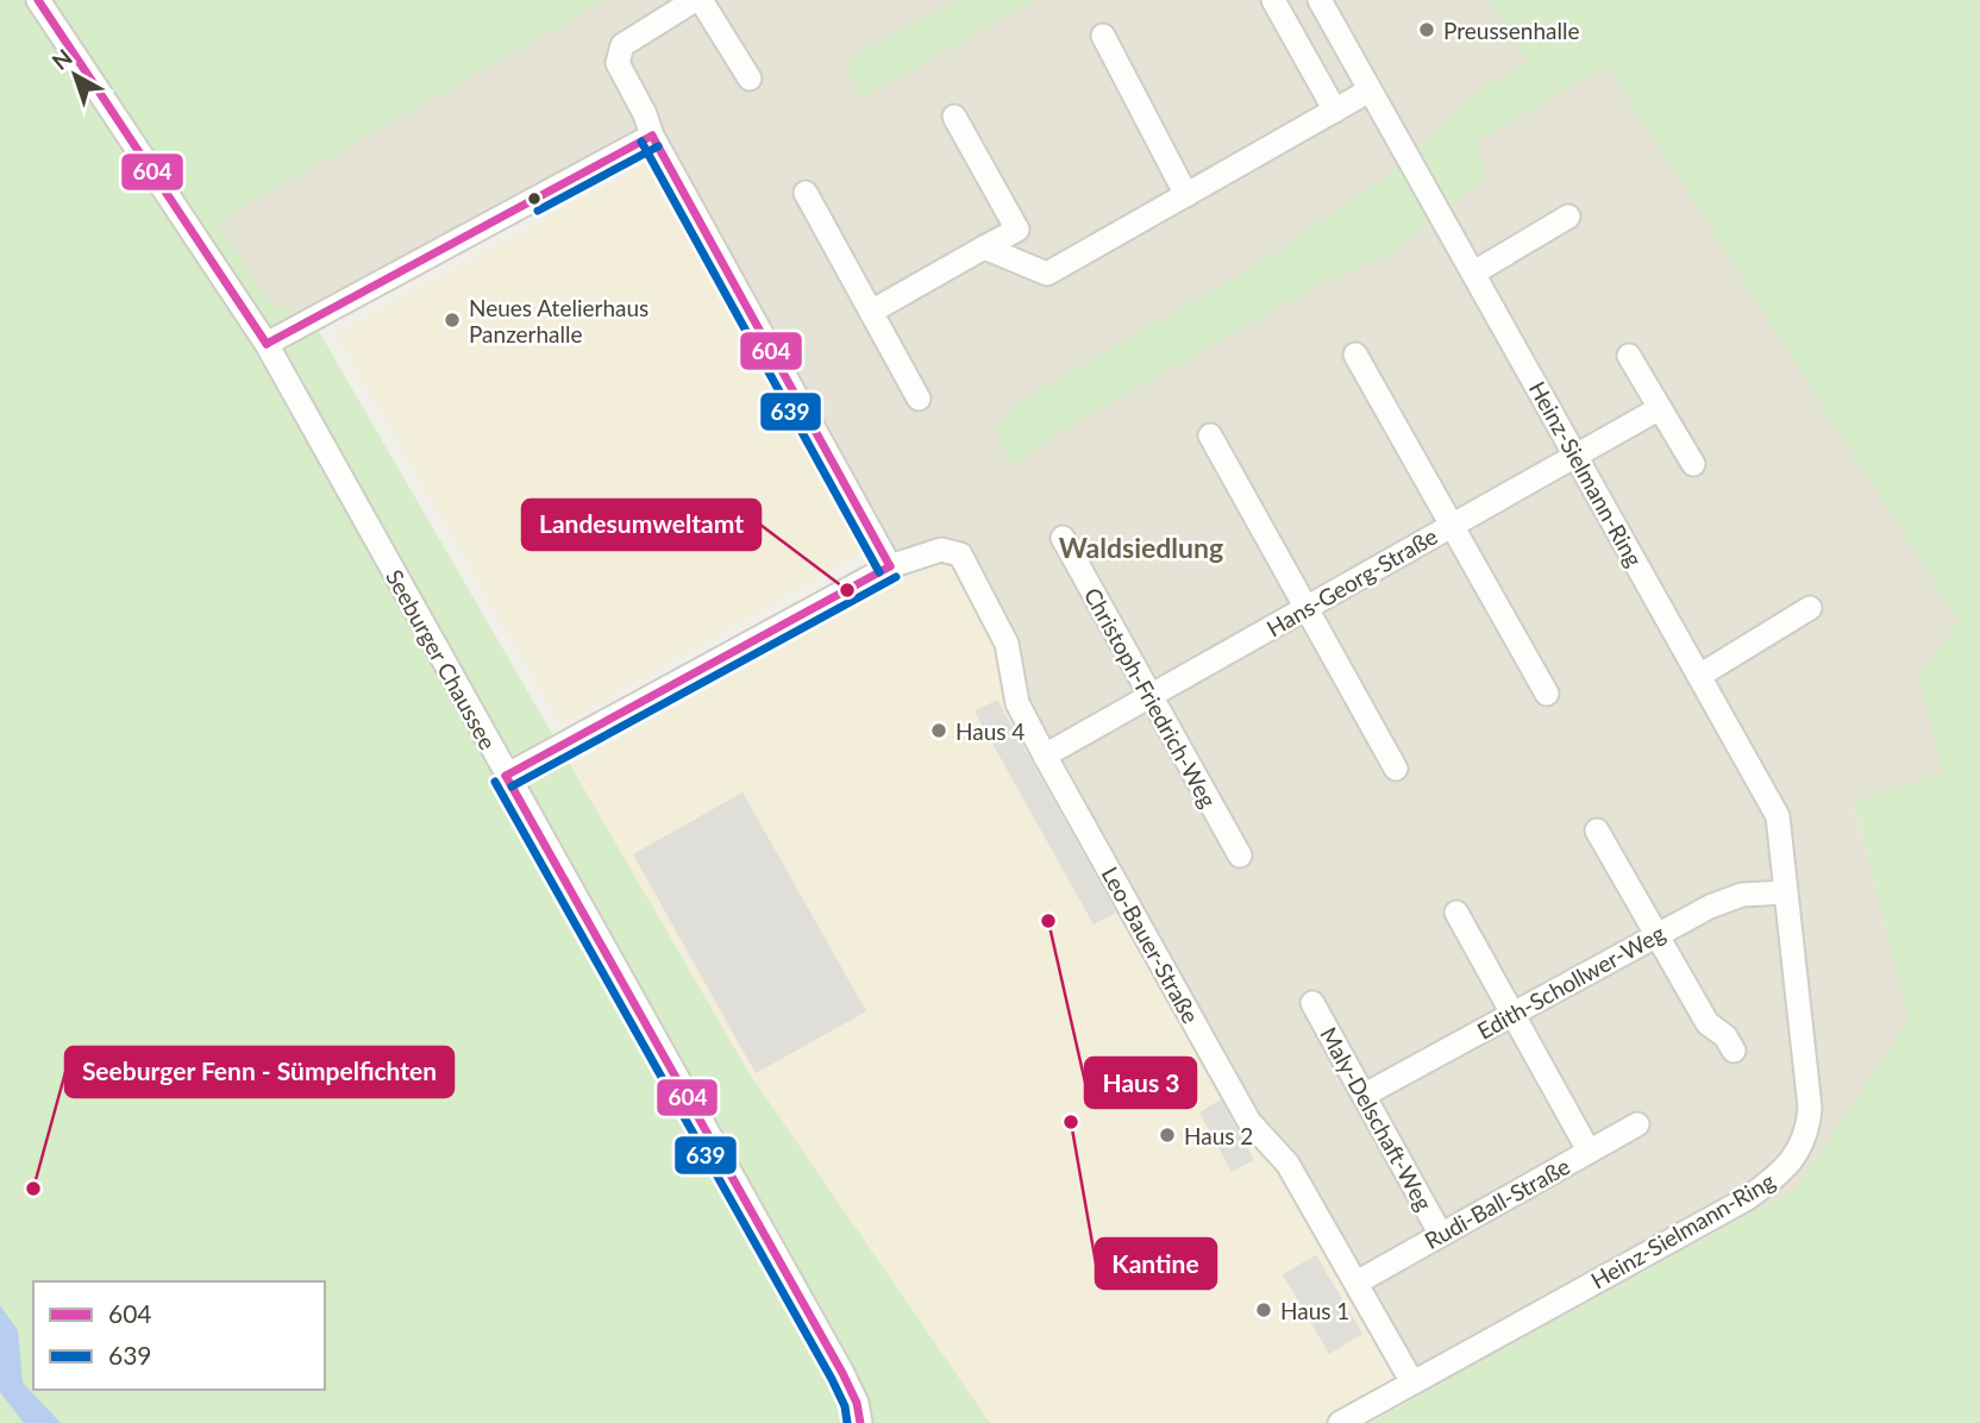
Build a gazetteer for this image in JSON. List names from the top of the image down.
{
  "streets": {
    "street": [
      "Heinz-Sielmann-Ring",
      "Hans-Georg-Straße",
      "Seeburger Chaussee",
      "Christoph-Friedrich-Weg",
      "Leo-Bauer-Straße",
      "Edith-Schollwer-Weg",
      "Maly-Delschaft-Weg",
      "Rudi-Ball-Straße"
    ]
  },
  "crossings": [
    ["Heinz-Sielmann-Ring", "Hans-Georg-Straße"],
    ["Heinz-Sielmann-Ring", "Leo-Bauer-Straße"],
    ["Heinz-Sielmann-Ring", "Edith-Schollwer-Weg"],
    ["Hans-Georg-Straße", "Christoph-Friedrich-Weg"],
    ["Hans-Georg-Straße", "Leo-Bauer-Straße"],
    ["Seeburger Chaussee", "Leo-Bauer-Straße"],
    ["Leo-Bauer-Straße", "Rudi-Ball-Straße"],
    ["Edith-Schollwer-Weg", "Maly-Delschaft-Weg"],
    ["Maly-Delschaft-Weg", "Rudi-Ball-Straße"]
  ],
  "districts": ["Waldsiedlung"],
  "places": [
    "Preussenhalle",
    "Neues Atelierhaus Panzerhalle",
    "Landesumweltamt",
    "Haus 4",
    "Haus 3",
    "Kantine",
    "Haus 2",
    "Seeburger Fenn - Sümpelfichten",
    "Haus 1"
  ],
  "lines": ["transit line 604", "transit line 639"],
  "legend": ["604", "639"],
  "north": "top left"
}
